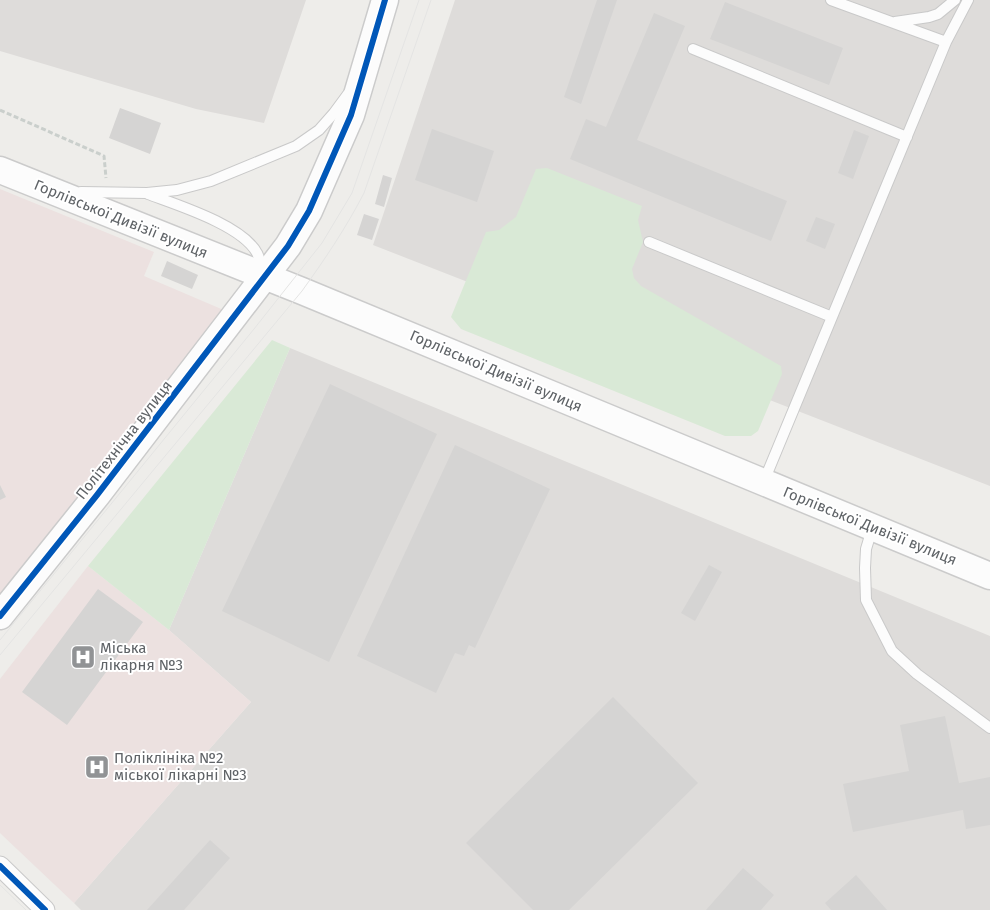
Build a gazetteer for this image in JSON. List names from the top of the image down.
{
  "streets": {
    "main road": ["Горлівської Дивізії вулиця", "Політехнічна вулиця"]
  },
  "crossings": [
    ["Горлівської Дивізії вулиця", "Політехнічна вулиця"]
  ],
  "places": {
    "hospital": ["Міська лікарня №3", "Поліклініка №2 міської лікарні №3"]
  }
}
